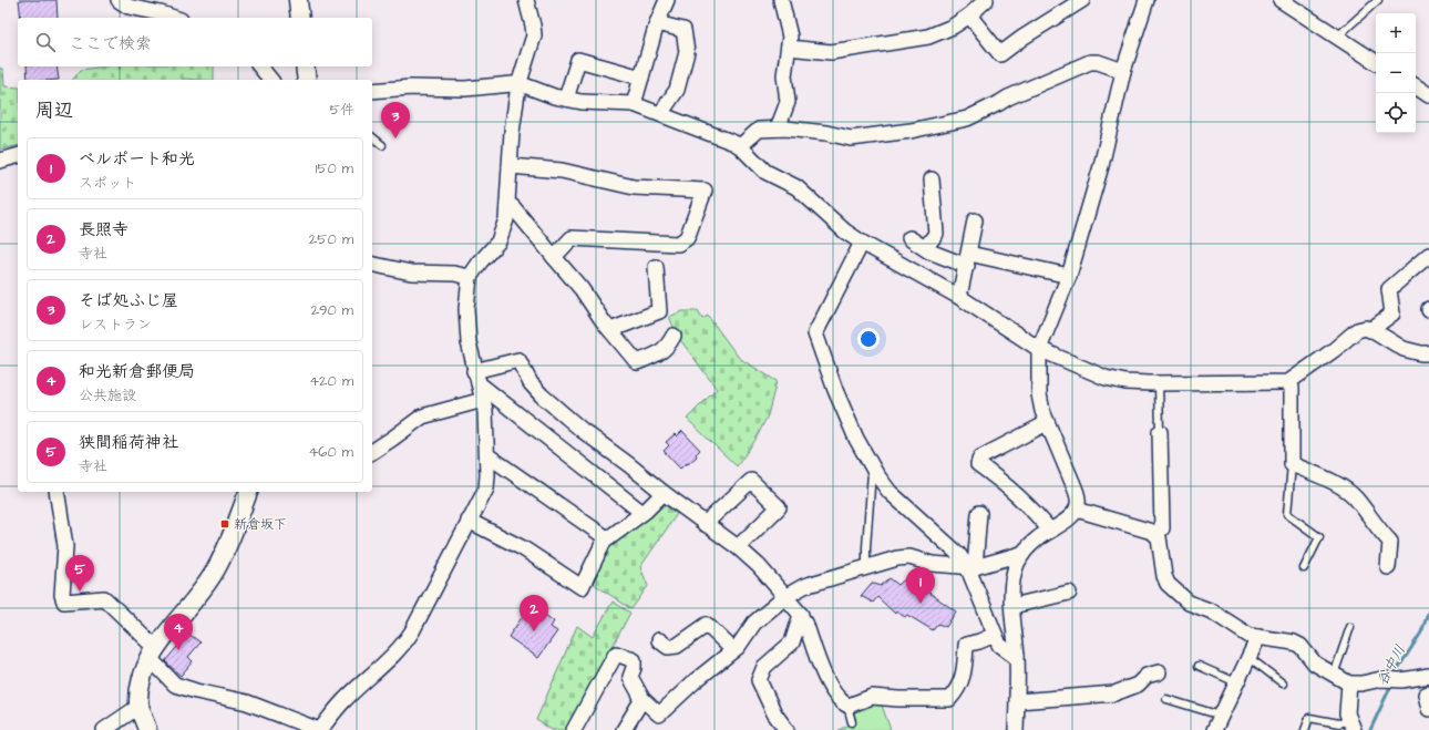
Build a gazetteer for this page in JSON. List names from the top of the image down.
{
  "water": ["谷中川"],
  "places": {
    "transit": ["新倉坂下"]
  },
  "page": {
    "map_buttons": ["+", "−"],
    "search": "ここで検索",
    "heading": ["周辺", "5件"],
    "pins": [
      "3",
      "5",
      "1",
      "2",
      "4"
    ],
    "list": [
      {
        "mark": "1",
        "name": "ベルポート和光",
        "note": "スポット",
        "value": "150 m"
      },
      {
        "mark": "2",
        "name": "長照寺",
        "note": "寺社",
        "value": "250 m"
      },
      {
        "mark": "3",
        "name": "そば処ふじ屋",
        "note": "レストラン",
        "value": "290 m"
      },
      {
        "mark": "4",
        "name": "和光新倉郵便局",
        "note": "公共施設",
        "value": "420 m"
      },
      {
        "mark": "5",
        "name": "狭間稲荷神社",
        "note": "寺社",
        "value": "460 m"
      }
    ]
  }
}
